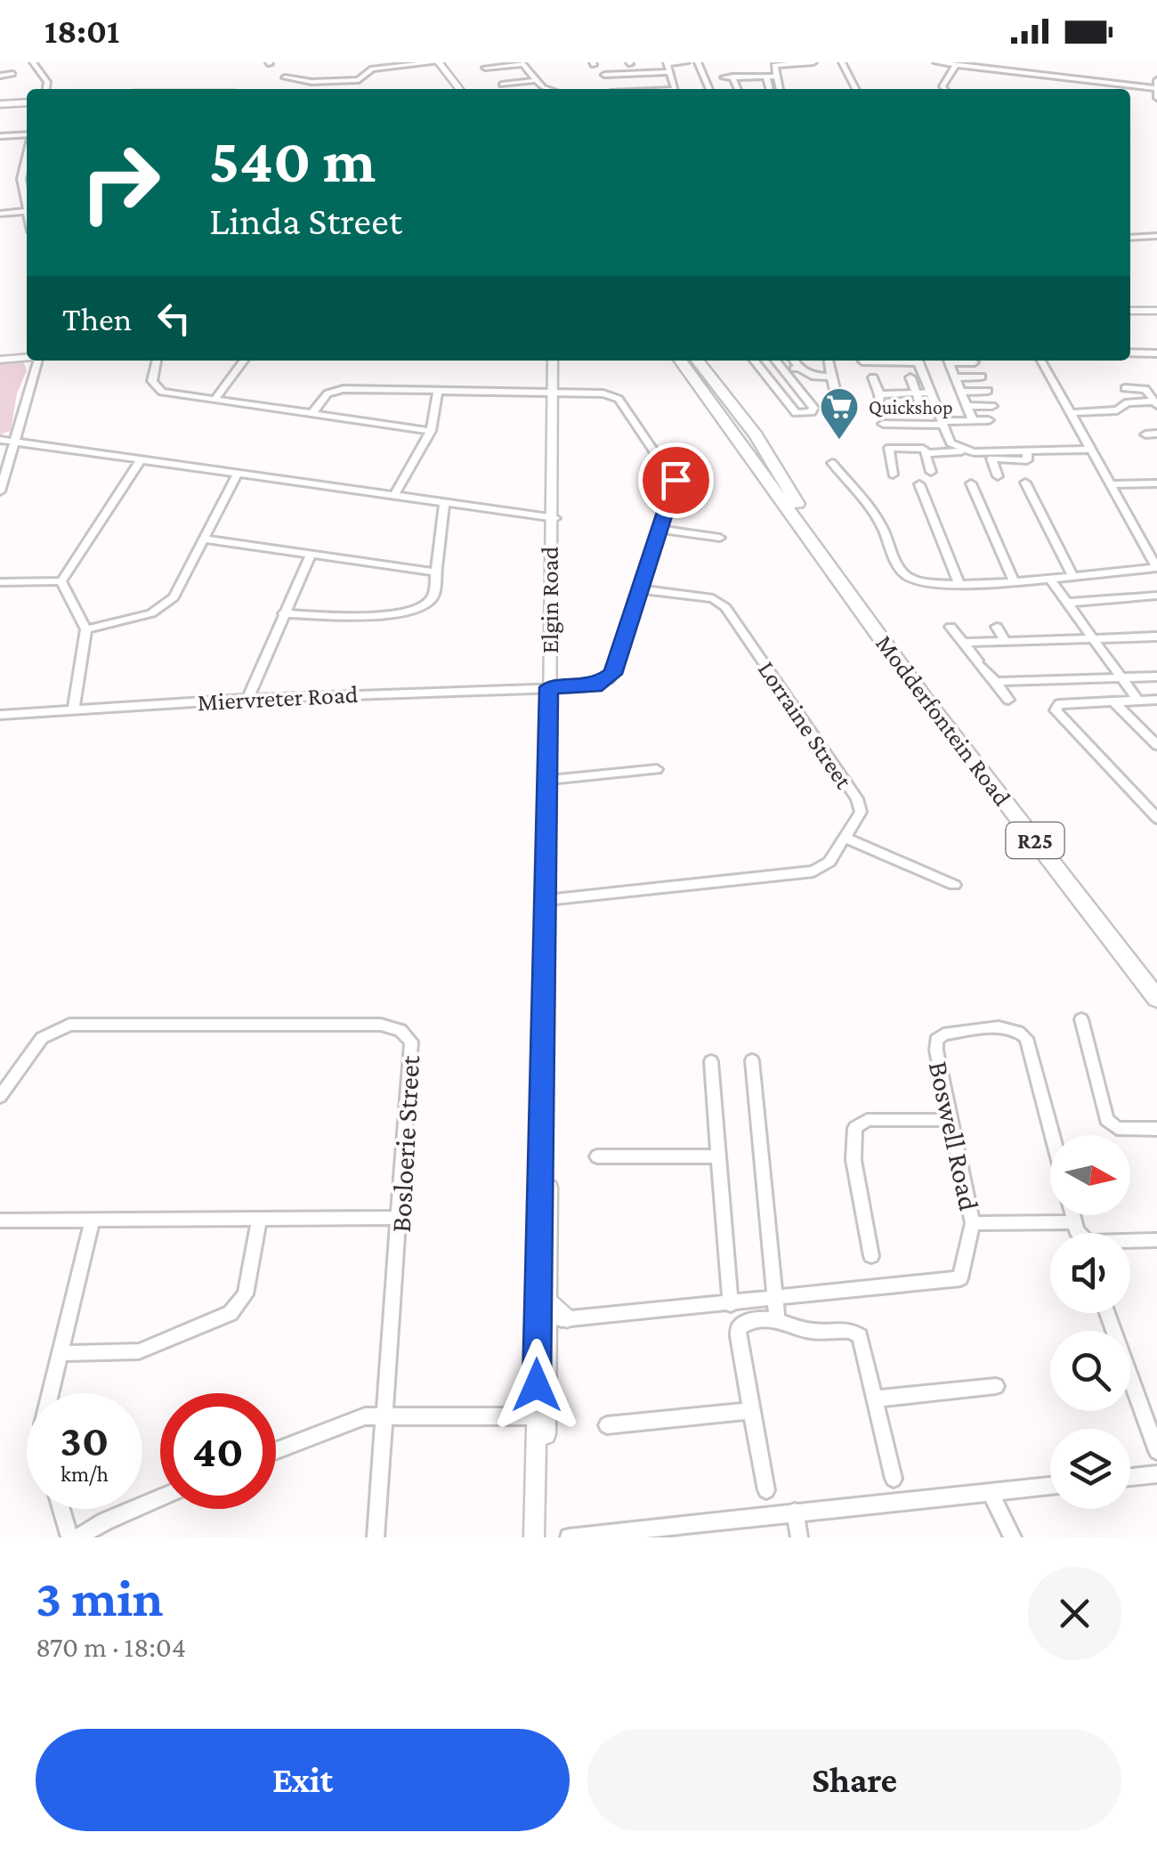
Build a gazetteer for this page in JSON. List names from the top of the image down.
{
  "streets": {
    "main road": ["Modderfontein Road", "R25"],
    "street": [
      "Elgin Road",
      "Miervreter Road",
      "Lorraine Street",
      "Boswell Road",
      "Bosloerie Street"
    ]
  },
  "crossings": [
    ["Elgin Road", "Miervreter Road"],
    ["Elgin Road", "Boswell Road"],
    ["Miervreter Road", "Lorraine Street"]
  ],
  "places": {
    "supermarket": ["Quickshop"]
  },
  "north": "right",
  "page": {
    "status": "18:01",
    "turn": ["540 m", "Linda Street"],
    "then": "Then",
    "speed": "30 km/h",
    "limit": "40",
    "heading": ["3 min", "870 m · 18:04"],
    "buttons": ["Exit", "Share"]
  }
}
